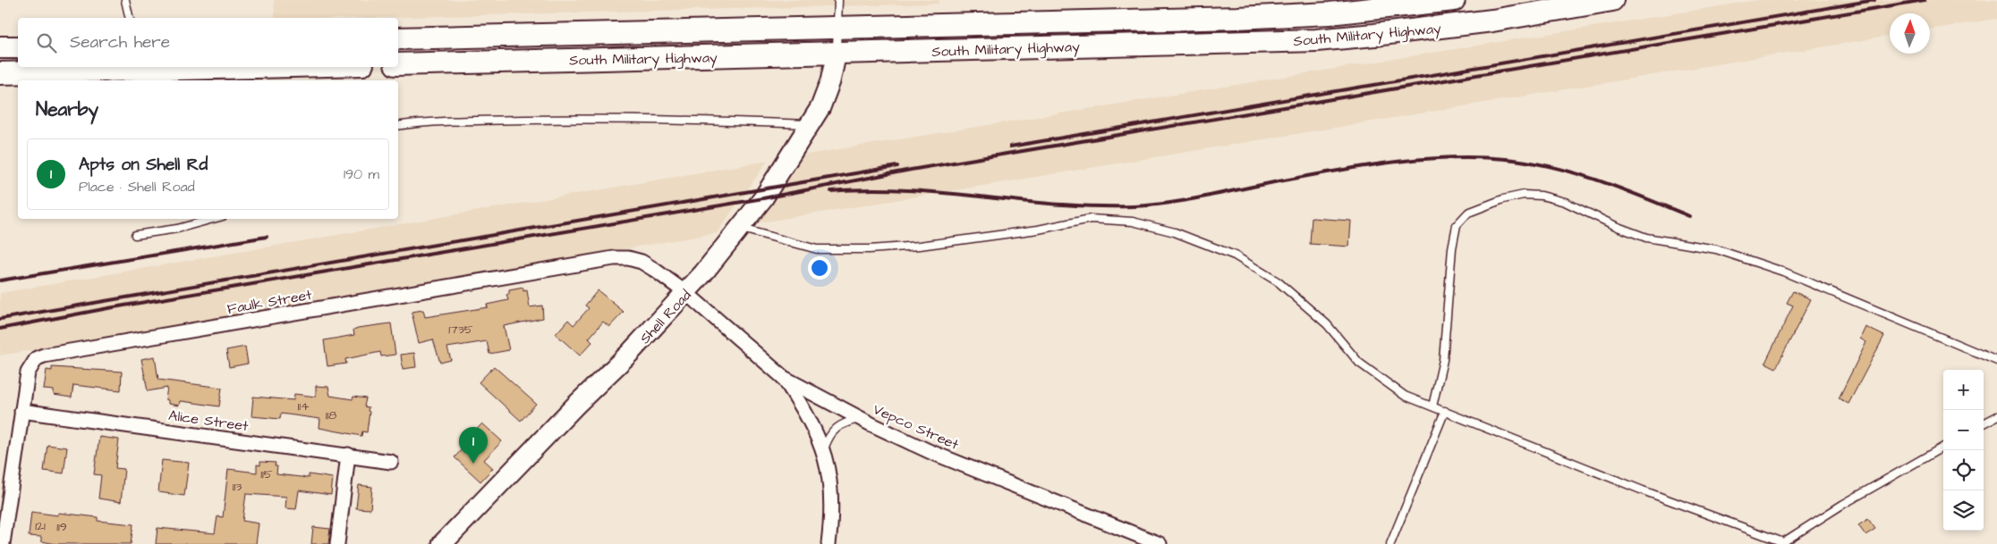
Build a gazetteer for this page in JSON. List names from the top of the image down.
{
  "streets": {
    "main road": ["South Military Highway"],
    "street": [
      "Faulk Street",
      "Shell Road",
      "Alice Street",
      "Vepco Street"
    ]
  },
  "crossings": [
    ["South Military Highway", "Shell Road"],
    ["Faulk Street", "Shell Road"],
    ["Faulk Street", "Alice Street"],
    ["Faulk Street", "Vepco Street"],
    ["Shell Road", "Vepco Street"]
  ],
  "house_numbers": [
    "1735",
    "114",
    "118",
    "115",
    "113",
    "121",
    "119"
  ],
  "north": "top",
  "page": {
    "search": "Search here",
    "heading": "Nearby",
    "list": [
      {
        "mark": "1",
        "name": "Apts on Shell Rd",
        "note": "Place · Shell Road",
        "value": "190 m"
      }
    ],
    "map_buttons": ["+", "−"],
    "pins": "1"
  }
}
